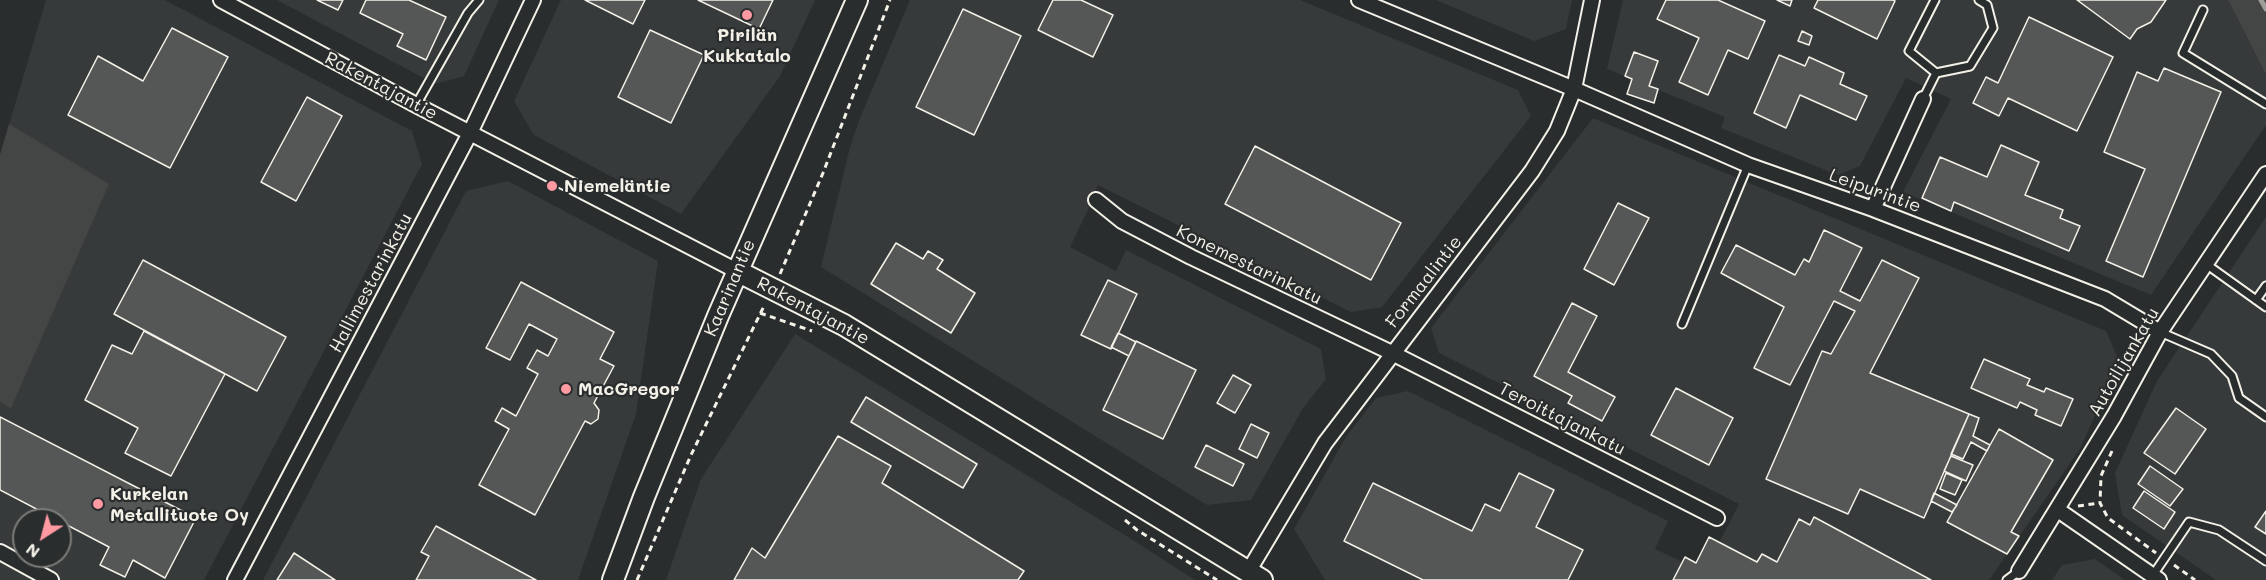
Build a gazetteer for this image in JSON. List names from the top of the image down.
{
  "streets": {
    "main road": ["Rakentajantie", "Kaarinantie"],
    "street": [
      "Leipurintie",
      "Konemestarinkatu",
      "Formaalintie",
      "Hallimestarinkatu",
      "Autoilijankatu",
      "Teroittajankatu"
    ]
  },
  "crossings": [
    ["Rakentajantie", "Formaalintie"],
    ["Rakentajantie", "Hallimestarinkatu"],
    ["Rakentajantie", "Kaarinantie"],
    ["Leipurintie", "Formaalintie"],
    ["Leipurintie", "Autoilijankatu"],
    ["Konemestarinkatu", "Formaalintie"],
    ["Konemestarinkatu", "Teroittajankatu"],
    ["Formaalintie", "Teroittajankatu"]
  ],
  "places": [
    "Pirilän Kukkatalo",
    "Niemeläntie",
    "MacGregor",
    "Kurkelan Metallituote Oy"
  ],
  "north": "bottom left"
}
